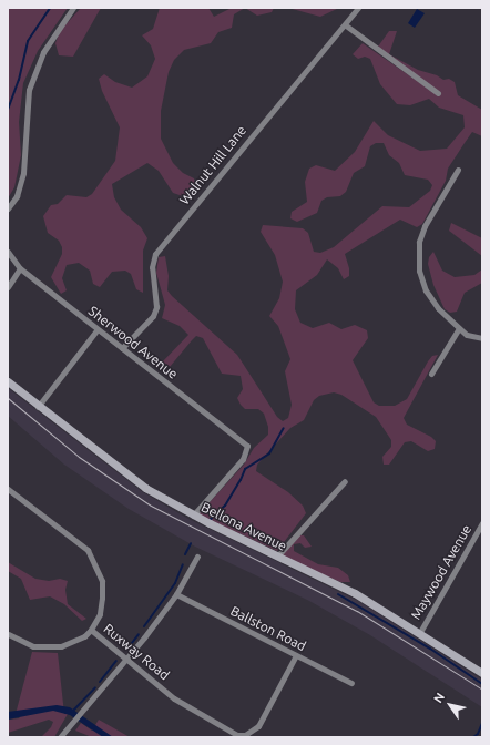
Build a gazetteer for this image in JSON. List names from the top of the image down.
{
  "streets": {
    "street": [
      "Walnut Hill Lane",
      "Sherwood Avenue",
      "Bellona Avenue",
      "Maywood Avenue",
      "Ballston Road",
      "Ruxway Road"
    ]
  },
  "crossings": [
    ["Walnut Hill Lane", "Sherwood Avenue"],
    ["Sherwood Avenue", "Bellona Avenue"],
    ["Bellona Avenue", "Maywood Avenue"],
    ["Ballston Road", "Ruxway Road"]
  ],
  "north": "top left"
}
